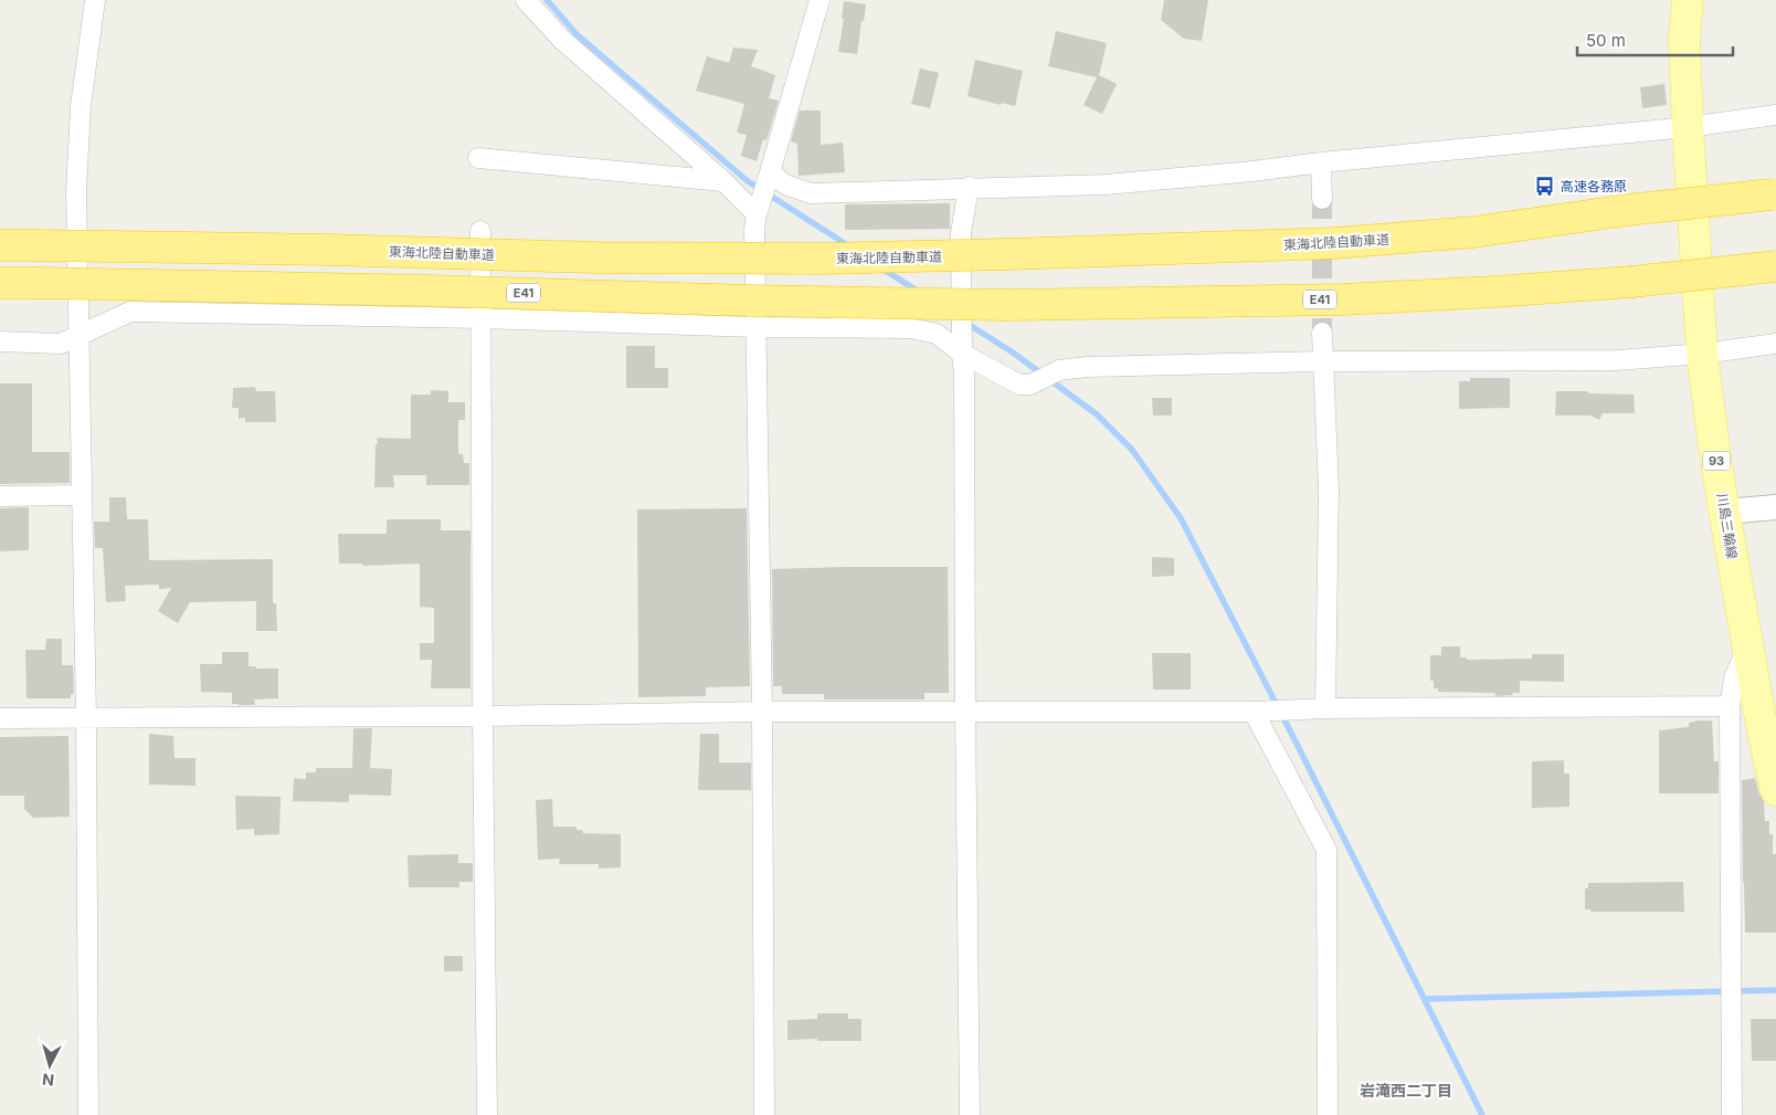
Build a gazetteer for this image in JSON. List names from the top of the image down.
{
  "streets": {
    "highway": ["東海北陸自動車道", "E41"],
    "main road": ["93", "川島三輪線"]
  },
  "crossings": [
    ["93", "川島三輪線"]
  ],
  "districts": ["岩滝西二丁目"],
  "places": {
    "bus stop": ["高速各務原"]
  },
  "scale_bar": "50 m",
  "north": "bottom"
}
